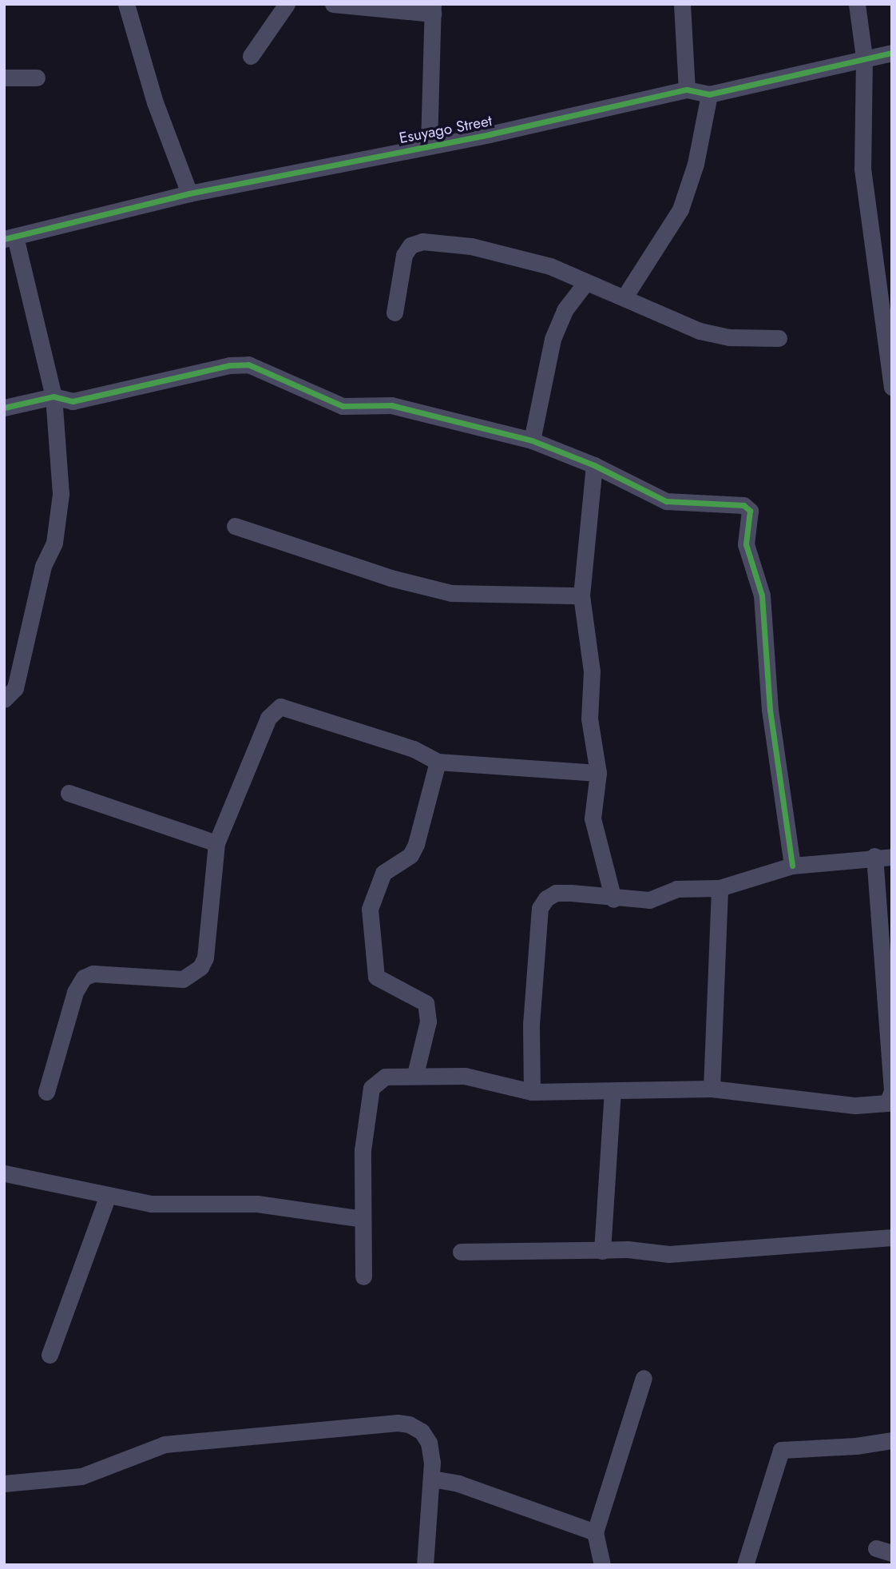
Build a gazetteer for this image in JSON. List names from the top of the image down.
{
  "streets": {
    "street": ["Esuyago Street"]
  }
}
